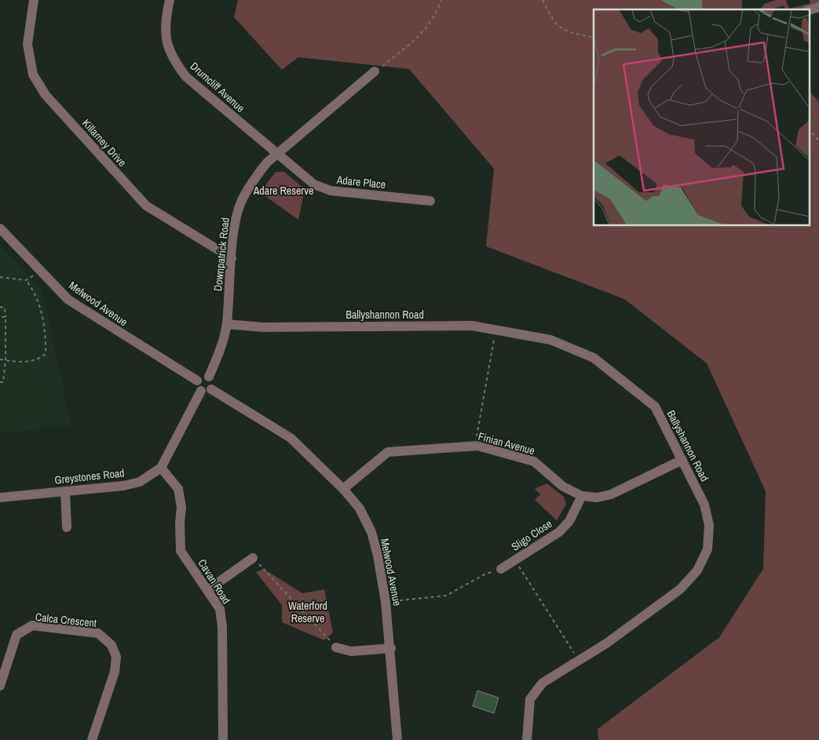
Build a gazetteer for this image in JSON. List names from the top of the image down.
{
  "streets": {
    "street": [
      "Drumcliff Avenue",
      "Killarney Drive",
      "Adare Place",
      "Downpatrick Road",
      "Melwood Avenue",
      "Ballyshannon Road",
      "Finian Avenue",
      "Greystones Road",
      "Sligo Close",
      "Cavan Road",
      "Calca Crescent"
    ]
  },
  "crossings": [
    ["Drumcliff Avenue", "Adare Place"],
    ["Drumcliff Avenue", "Downpatrick Road"],
    ["Killarney Drive", "Downpatrick Road"],
    ["Adare Place", "Downpatrick Road"],
    ["Downpatrick Road", "Melwood Avenue"],
    ["Downpatrick Road", "Ballyshannon Road"],
    ["Downpatrick Road", "Greystones Road"],
    ["Melwood Avenue", "Finian Avenue"],
    ["Melwood Avenue", "Greystones Road"],
    ["Ballyshannon Road", "Finian Avenue"],
    ["Finian Avenue", "Sligo Close"],
    ["Greystones Road", "Cavan Road"]
  ],
  "parks": ["Adare Reserve", "Waterford Reserve"]
}
